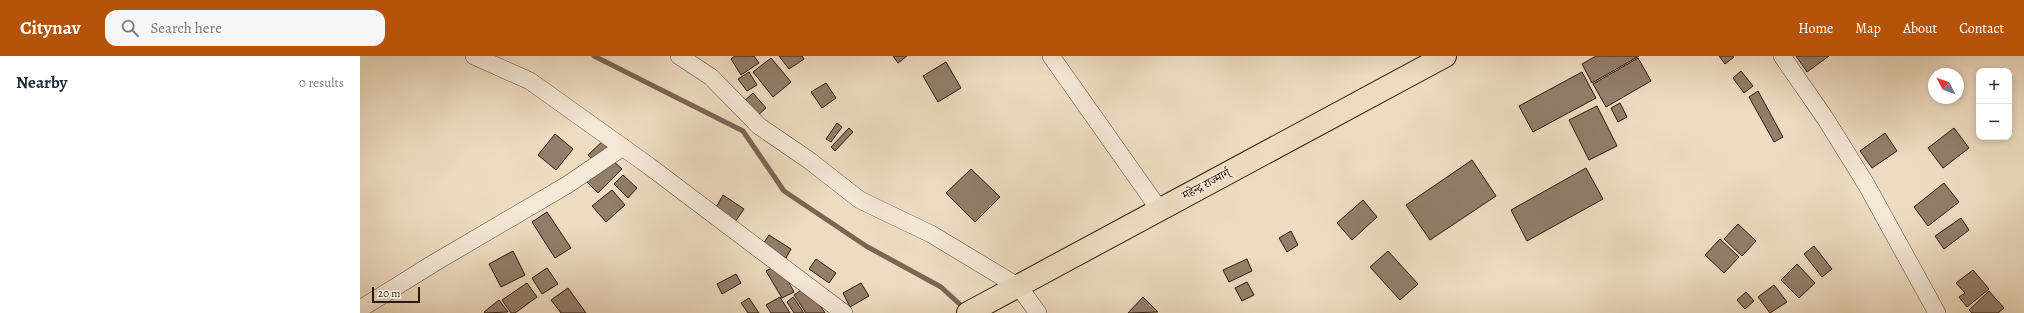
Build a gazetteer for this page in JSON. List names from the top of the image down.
{
  "streets": {
    "highway": ["महेन्द्र राज्मार्ग्"]
  },
  "scale_bar": "20 m",
  "north": "top left",
  "page": {
    "header": "Citynav",
    "search": "Search here",
    "nav": [
      "Home",
      "Map",
      "About",
      "Contact"
    ],
    "heading": ["Nearby", "0 results"],
    "map_buttons": ["+", "−"],
    "scale": "20 m"
  }
}
